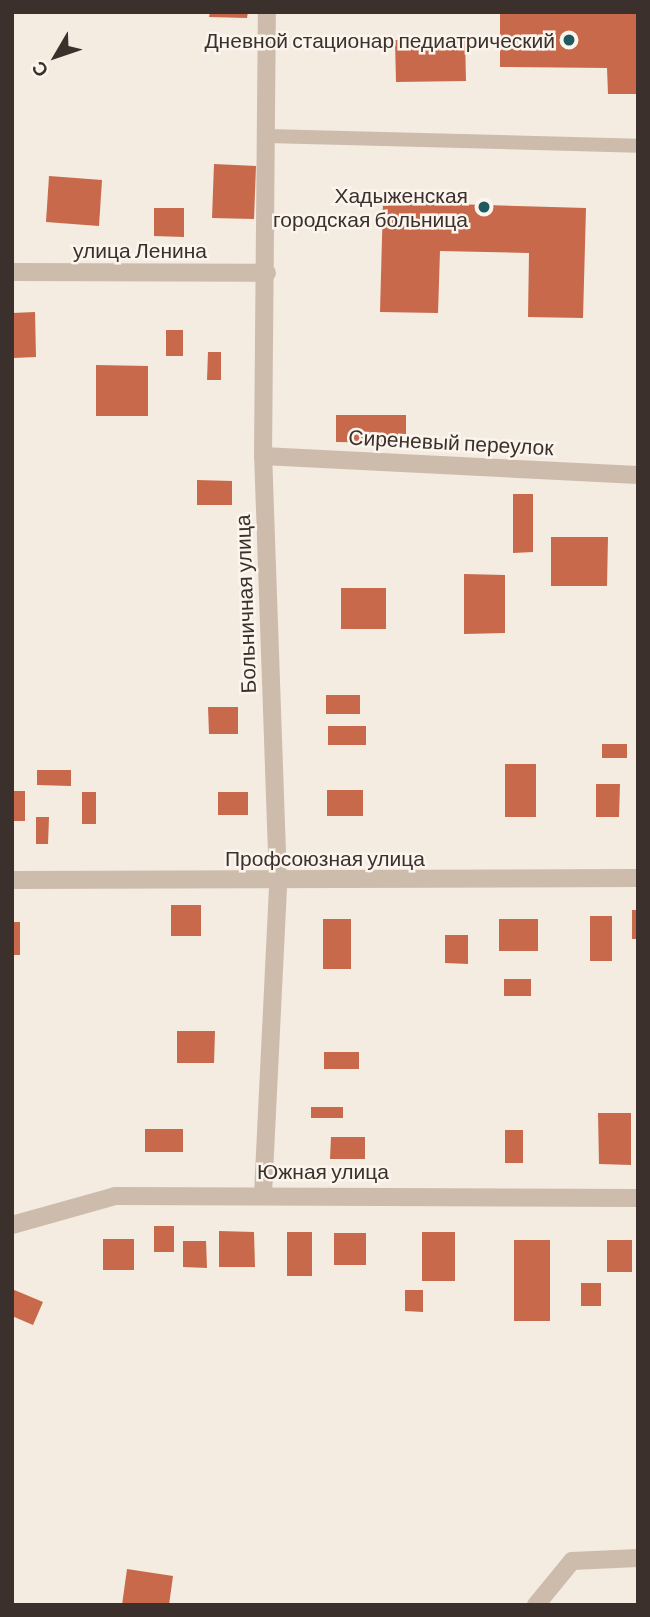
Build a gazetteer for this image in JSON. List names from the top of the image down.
{
  "streets": {
    "street": [
      "улица Ленина",
      "Сиреневый переулок",
      "Больничная улица",
      "Профсоюзная улица",
      "Южная улица"
    ]
  },
  "crossings": [
    ["улица Ленина", "Больничная улица"],
    ["Сиреневый переулок", "Больничная улица"],
    ["Больничная улица", "Профсоюзная улица"],
    ["Больничная улица", "Южная улица"]
  ],
  "places": ["Дневной стационар педиатрический", "Хадыженская городская больница"],
  "north": "bottom left"
}
